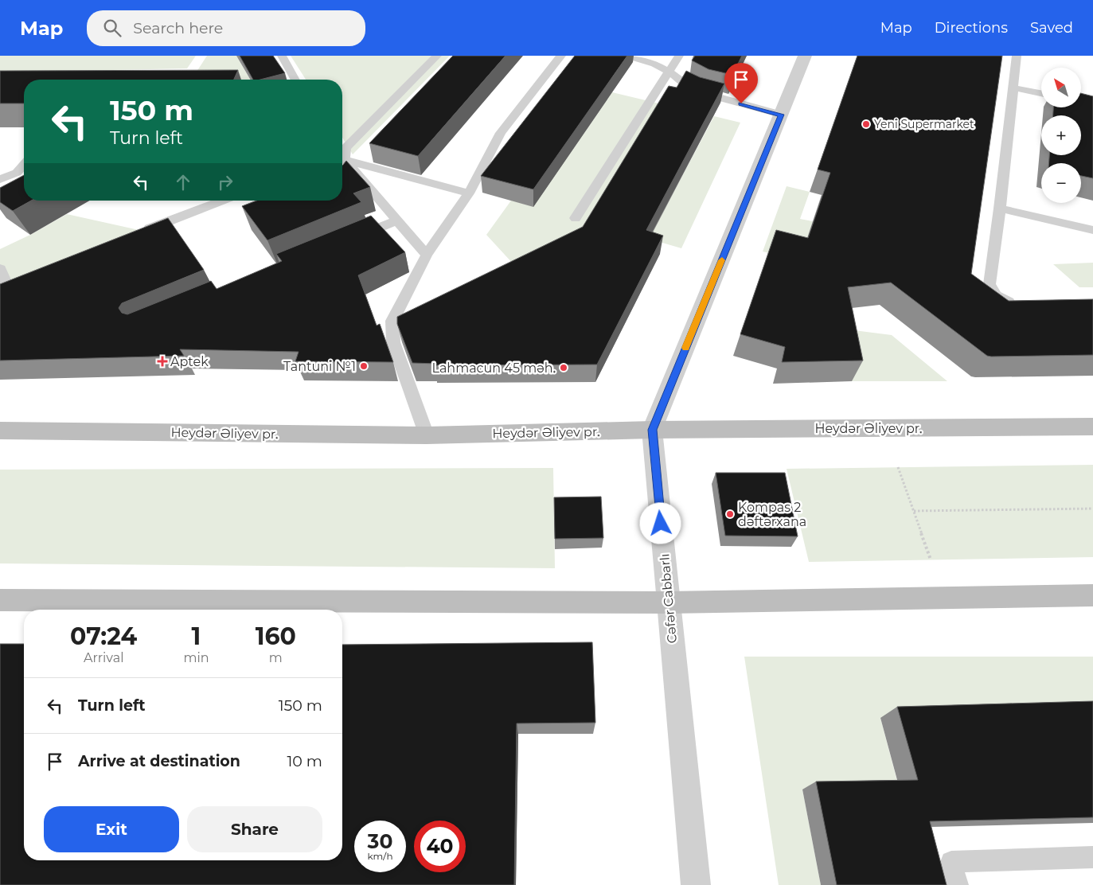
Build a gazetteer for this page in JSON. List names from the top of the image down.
{
  "streets": {
    "main road": ["Heydər Əliyev pr."],
    "street": ["Cəfər Cabbarlı"]
  },
  "crossings": [
    ["Heydər Əliyev pr.", "Cəfər Cabbarlı"]
  ],
  "places": {
    "other": [
      "Yeni Supermarket",
      "Tantuni №1",
      "Lahmacun 45 mәh.",
      "Kompas 2 dəftərxana"
    ],
    "health": ["Aptek"]
  },
  "north": "top left",
  "page": {
    "header": "Map",
    "search": "Search here",
    "nav": ["Map", "Directions", "Saved"],
    "map_buttons": ["+", "−"],
    "turn": ["150 m", "Turn left"],
    "eta": [
      "07:24",
      "Arrival",
      "1",
      "min",
      "160",
      "m"
    ],
    "list": [
      {
        "name": "Turn left",
        "value": "150 m"
      },
      {
        "name": "Arrive at destination",
        "value": "10 m"
      }
    ],
    "buttons": ["Exit", "Share"],
    "speed": "30 km/h",
    "limit": "40"
  }
}
